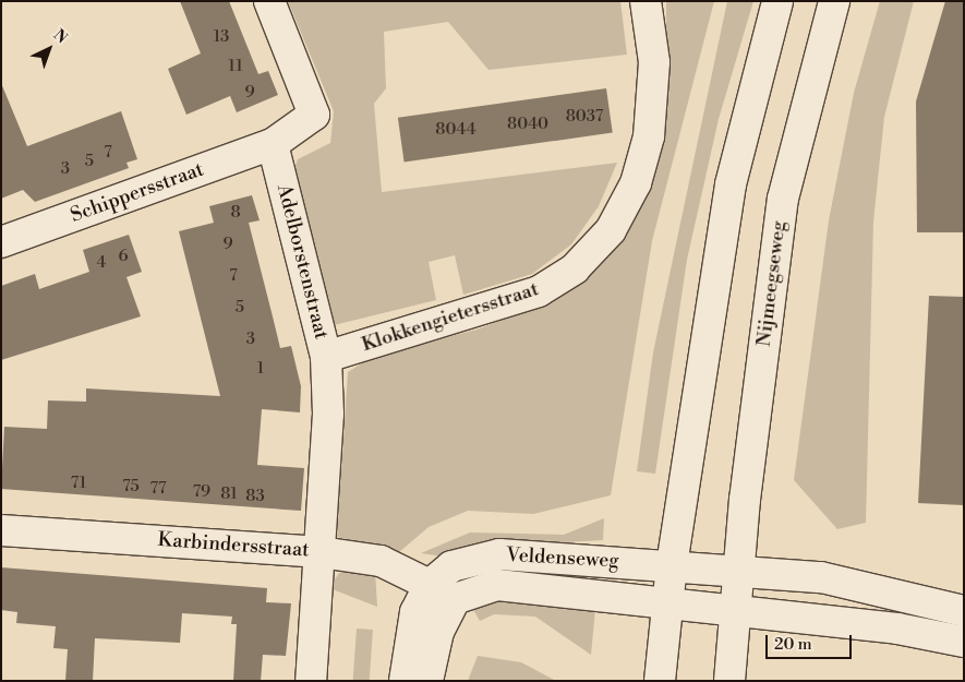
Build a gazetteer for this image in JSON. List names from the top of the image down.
{
  "streets": {
    "street": [
      "Schippersstraat",
      "Adelborstenstraat",
      "Nijmeegseweg",
      "Klokkengietersstraat",
      "Karbindersstraat",
      "Veldenseweg"
    ]
  },
  "crossings": [
    ["Schippersstraat", "Adelborstenstraat"],
    ["Adelborstenstraat", "Klokkengietersstraat"],
    ["Adelborstenstraat", "Karbindersstraat"],
    ["Karbindersstraat", "Veldenseweg"]
  ],
  "house_numbers": [
    "13",
    "11",
    "9",
    "8037",
    "8040",
    "8044",
    "7",
    "5",
    "3",
    "8",
    "9",
    "6",
    "4",
    "7",
    "5",
    "3",
    "1",
    "71",
    "75",
    "77",
    "79",
    "81",
    "83"
  ],
  "scale_bar": "20 m",
  "north": "top right"
}
